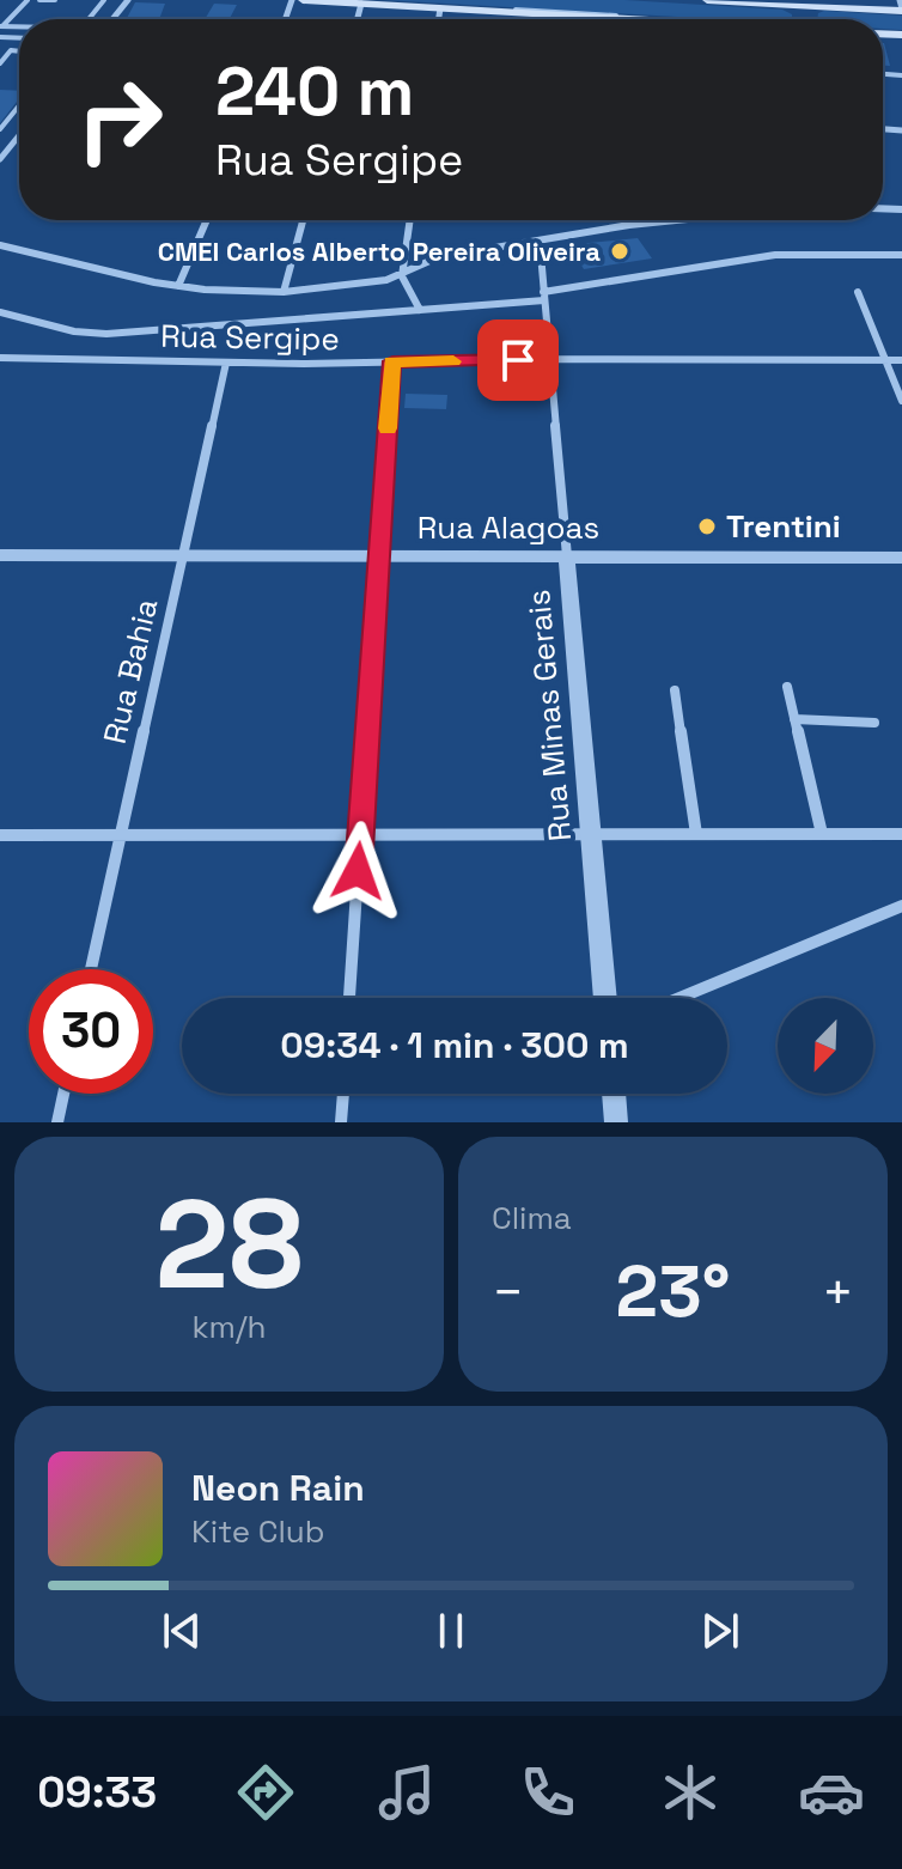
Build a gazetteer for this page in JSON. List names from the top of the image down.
{
  "streets": {
    "street": [
      "Rua Sergipe",
      "Rua Alagoas",
      "Rua Bahia",
      "Rua Minas Gerais"
    ]
  },
  "crossings": [
    ["Rua Sergipe", "Rua Bahia"],
    ["Rua Sergipe", "Rua Minas Gerais"],
    ["Rua Alagoas", "Rua Bahia"],
    ["Rua Alagoas", "Rua Minas Gerais"]
  ],
  "places": ["CMEI Carlos Alberto Pereira Oliveira", "Trentini"],
  "north": "bottom left",
  "page": {
    "turn": ["240 m", "Rua Sergipe"],
    "limit": "30",
    "trip": "09:34 · 1 min · 300 m",
    "tile": [
      ["28", "km/h"],
      "Clima"
    ],
    "heat": ["−", "23°", "+"],
    "song": ["Neon Rain", "Kite Club"],
    "tabs": "09:33"
  }
}
